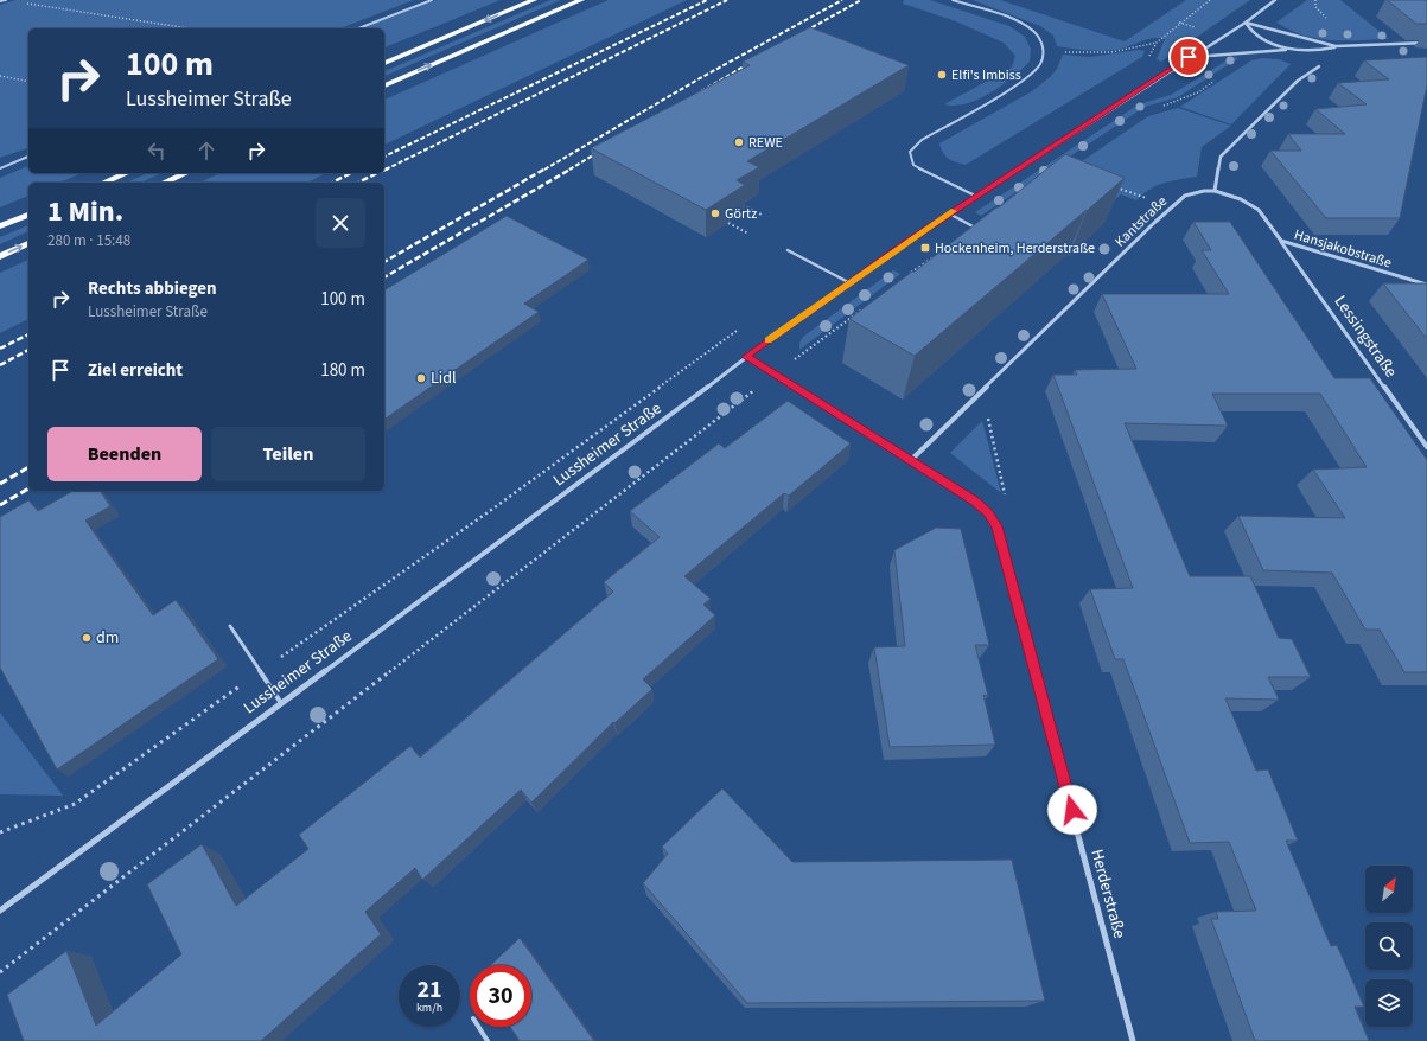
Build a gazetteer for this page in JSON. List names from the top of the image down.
{
  "streets": {
    "street": [
      "Kantstraße",
      "Hansjakobstraße",
      "Lessingstraße",
      "Lussheimer Straße",
      "Herderstraße"
    ]
  },
  "crossings": [
    ["Kantstraße", "Hansjakobstraße"],
    ["Kantstraße", "Herderstraße"],
    ["Hansjakobstraße", "Lessingstraße"],
    ["Lussheimer Straße", "Herderstraße"]
  ],
  "places": {
    "other": [
      "Elfi's Imbiss",
      "REWE",
      "Görtz",
      "Lidl",
      "dm"
    ],
    "transit": ["Hockenheim, Herderstraße"]
  },
  "north": "top right",
  "page": {
    "turn": ["100 m", "Lussheimer Straße"],
    "heading": ["1 Min.", "280 m · 15:48"],
    "list": [
      {
        "name": "Rechts abbiegen",
        "note": "Lussheimer Straße",
        "value": "100 m"
      },
      {
        "name": "Ziel erreicht",
        "value": "180 m"
      }
    ],
    "buttons": ["Beenden", "Teilen"],
    "speed": "21 km/h",
    "limit": "30"
  }
}
